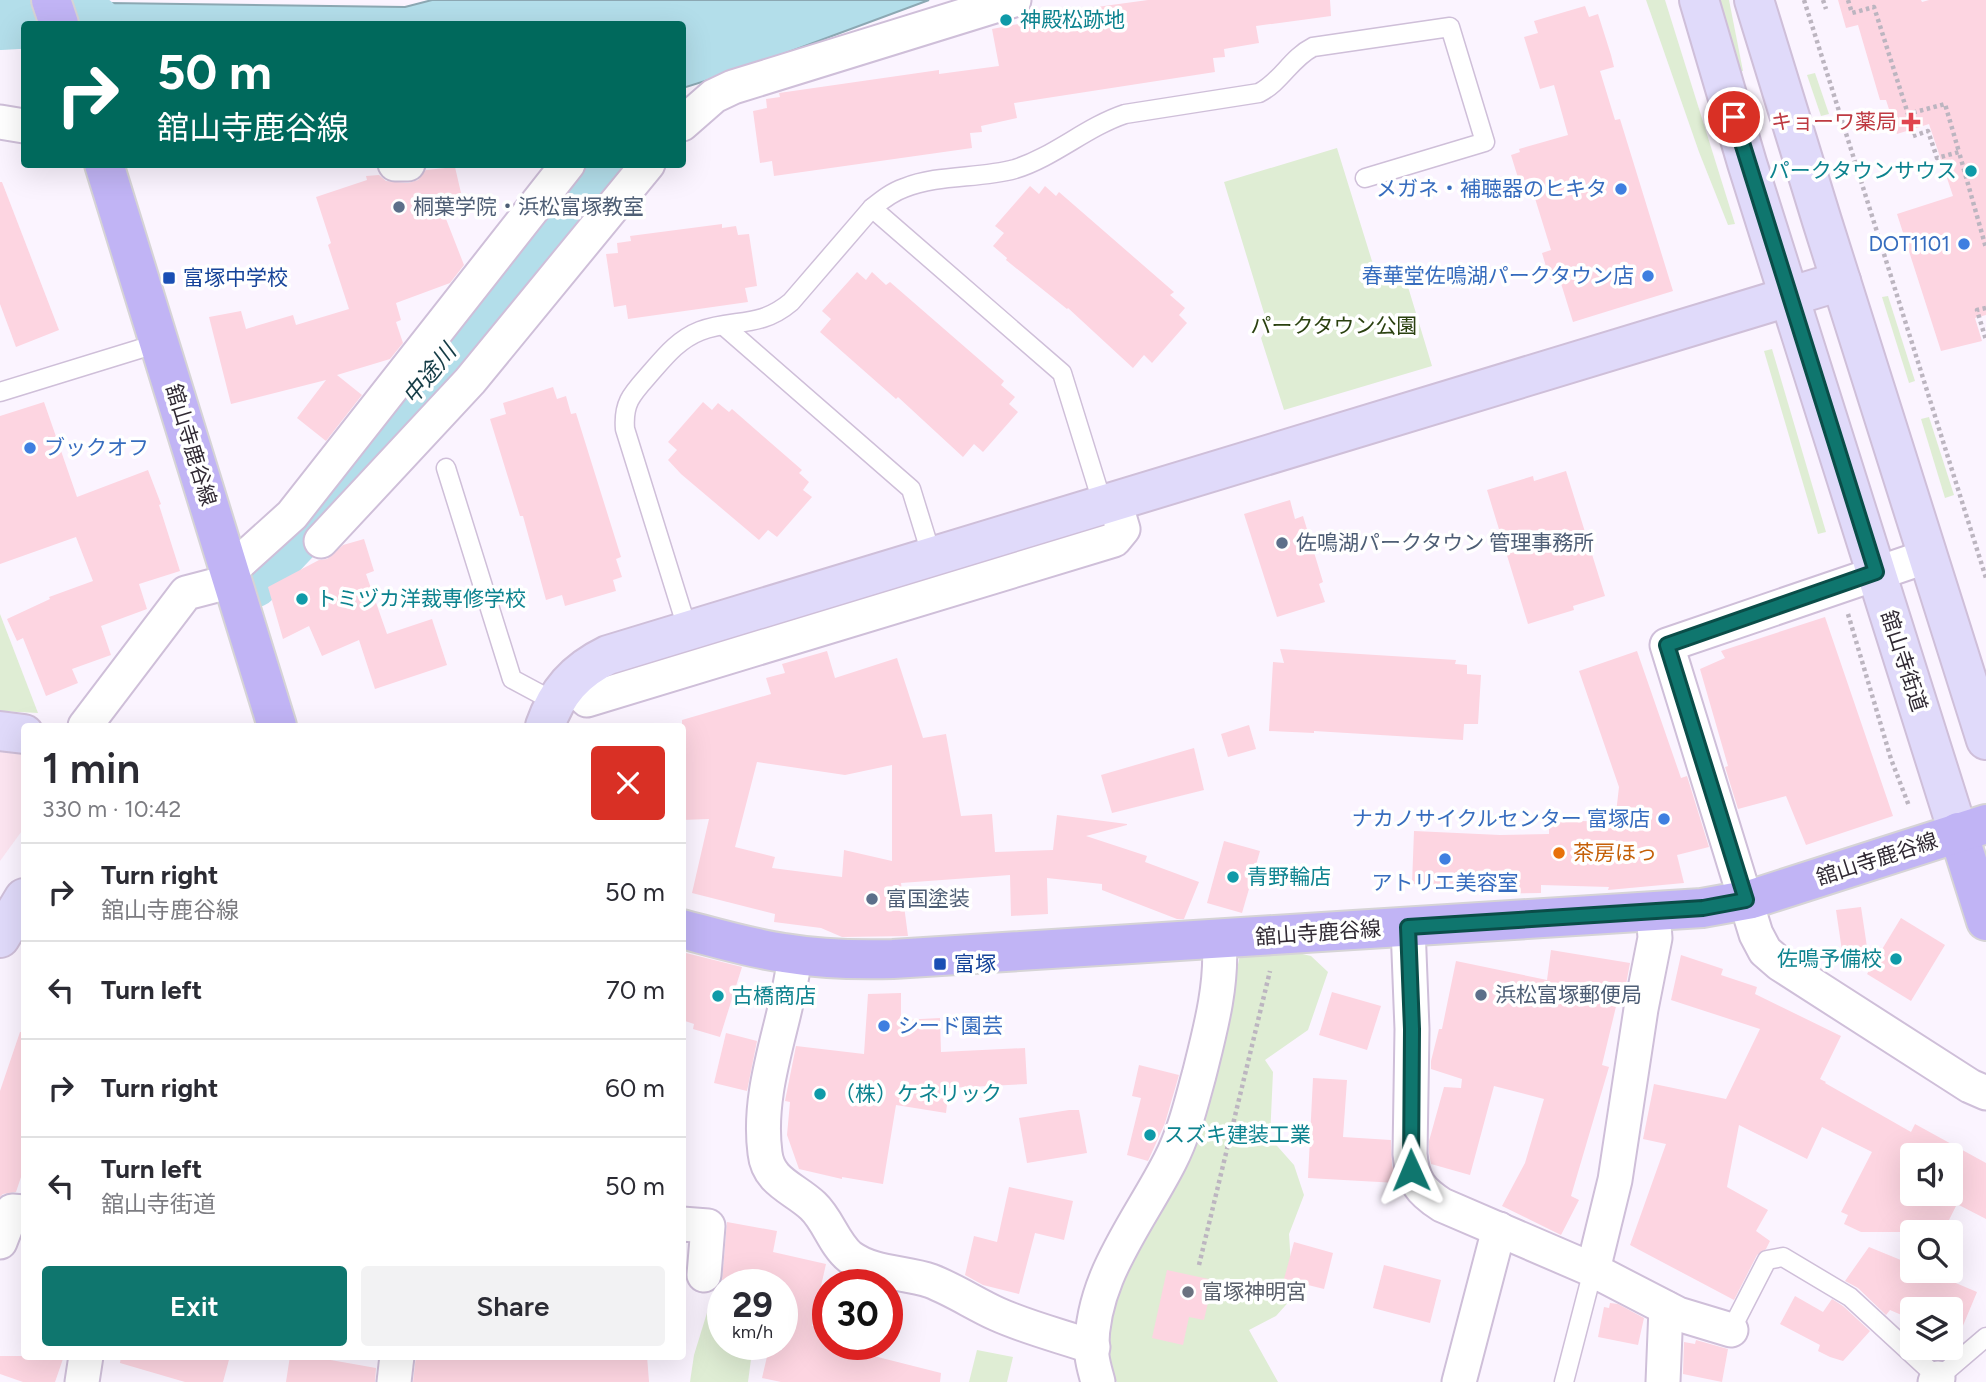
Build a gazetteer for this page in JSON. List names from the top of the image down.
{
  "streets": {
    "main road": ["舘山寺鹿谷線", "舘山寺街道"]
  },
  "crossings": [
    ["舘山寺鹿谷線", "舘山寺街道"]
  ],
  "water": ["中途川"],
  "parks": ["パークタウン公園"],
  "places": {
    "other": [
      "神殿松跡地",
      "パークタウンサウス",
      "メガネ・補聴器のヒキタ",
      "桐葉学院・浜松富塚教室",
      "DOT1101",
      "春華堂佐鳴湖パークタウン店",
      "ブックオフ",
      "佐鳴湖パークタウン 管理事務所",
      "トミヅカ洋裁専修学校",
      "ナカノサイクルセンター 富塚店",
      "茶房ほっ",
      "アトリエ美容室",
      "青野輪店",
      "富国塗装",
      "佐鳴予備校",
      "浜松富塚郵便局",
      "古橋商店",
      "シード園芸",
      "（株）ケネリック",
      "スズキ建装工業",
      "富塚神明宮"
    ],
    "health": ["キョーワ薬局"],
    "transit": ["富塚中学校", "富塚"]
  },
  "page": {
    "turn": ["50 m", "舘山寺鹿谷線"],
    "heading": ["1 min", "330 m · 10:42"],
    "list": [
      {
        "name": "Turn right",
        "note": "舘山寺鹿谷線",
        "value": "50 m"
      },
      {
        "name": "Turn left",
        "value": "70 m"
      },
      {
        "name": "Turn right",
        "value": "60 m"
      },
      {
        "name": "Turn left",
        "note": "舘山寺街道",
        "value": "50 m"
      }
    ],
    "buttons": ["Exit", "Share"],
    "speed": "29 km/h",
    "limit": "30"
  }
}
